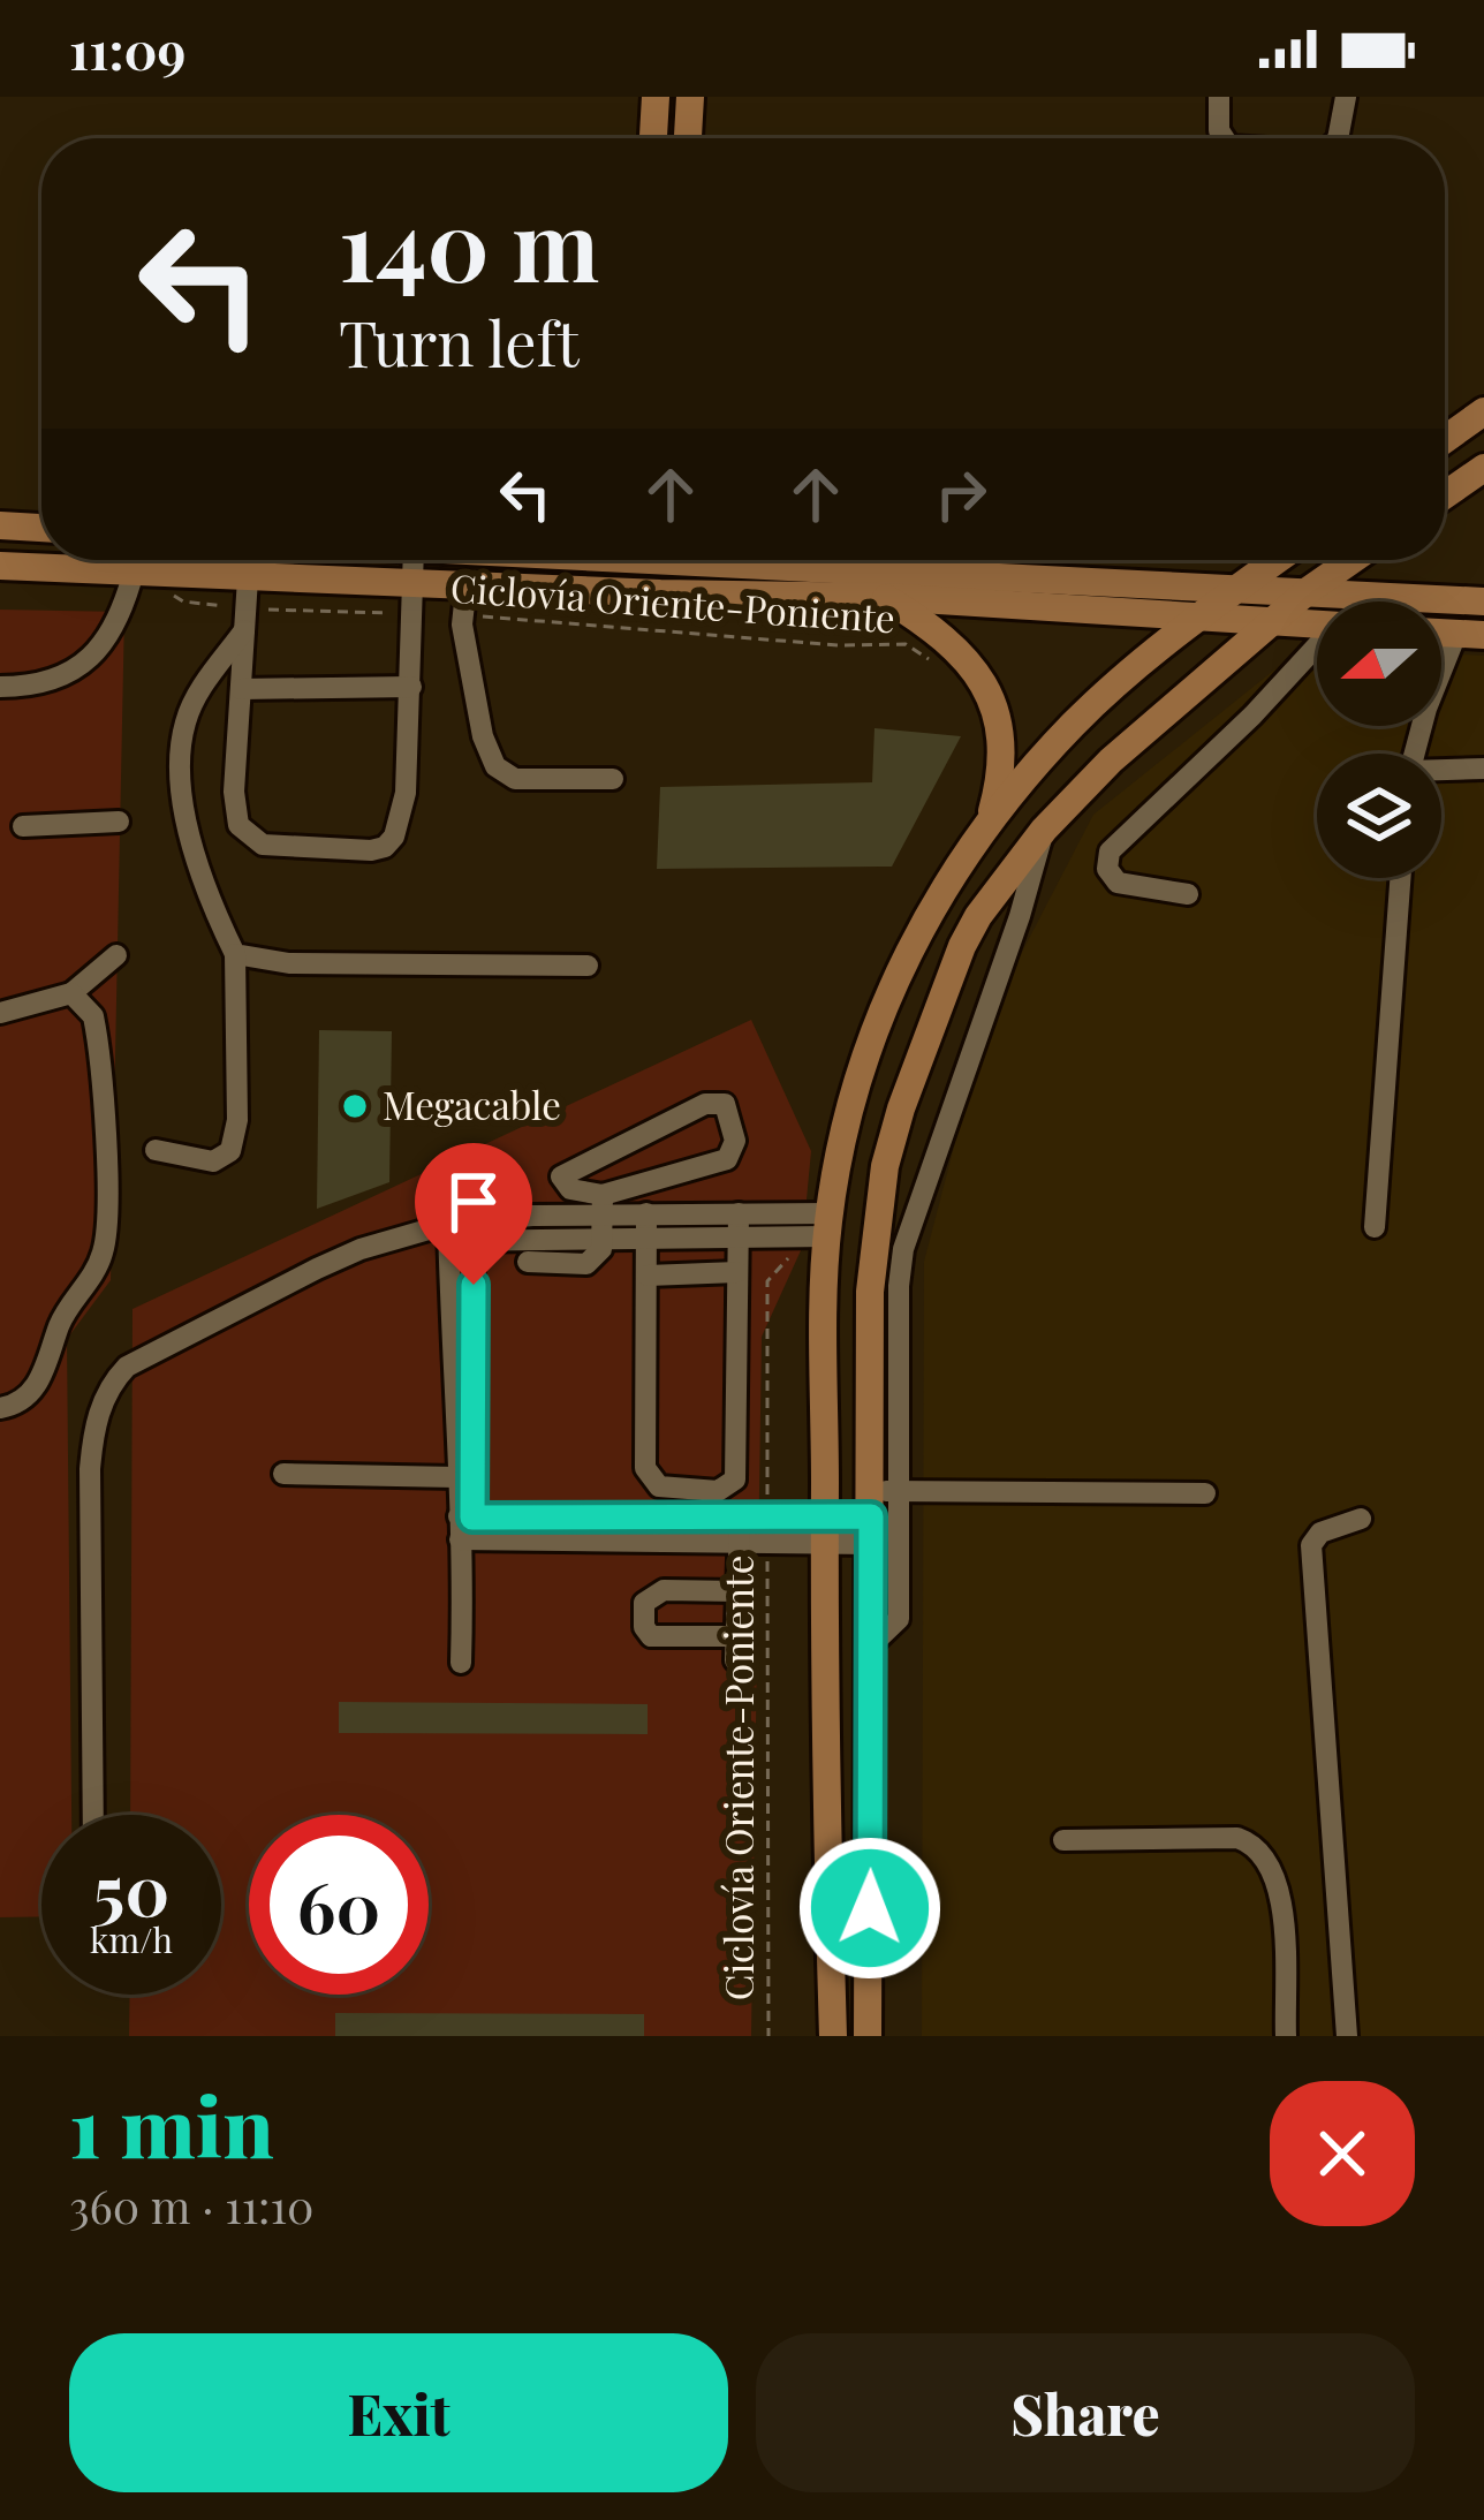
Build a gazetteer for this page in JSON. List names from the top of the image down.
{
  "streets": {
    "path": ["Ciclovía Oriente-Poniente"]
  },
  "places": ["Megacable"],
  "north": "left",
  "page": {
    "status": "11:09",
    "turn": ["140 m", "Turn left"],
    "speed": "50 km/h",
    "limit": "60",
    "heading": ["1 min", "360 m · 11:10"],
    "buttons": ["Exit", "Share"]
  }
}
